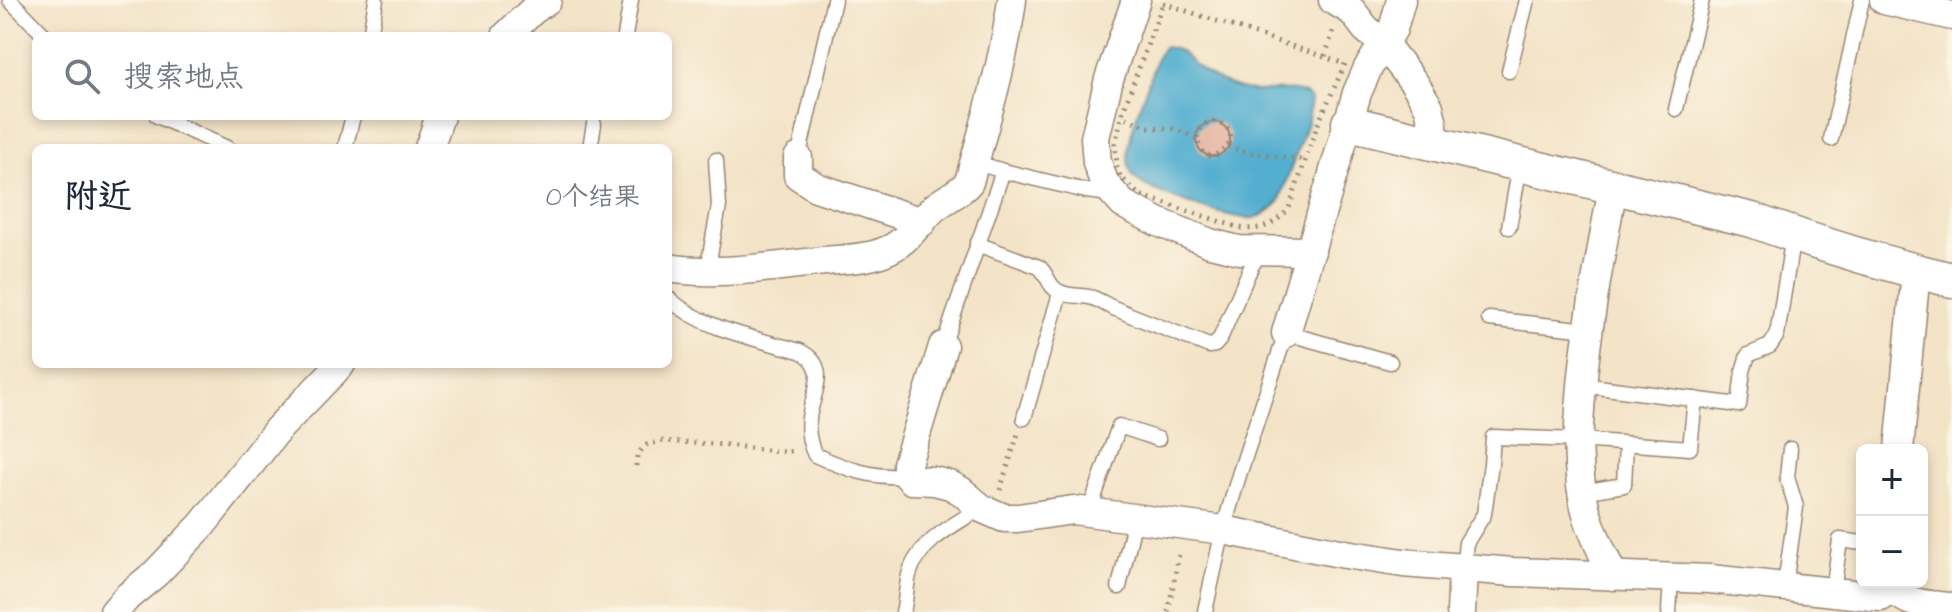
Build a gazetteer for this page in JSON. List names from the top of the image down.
{
  "page": {
    "search": "搜索地点",
    "heading": ["附近", "0个结果"],
    "map_buttons": ["+", "−"]
  }
}
